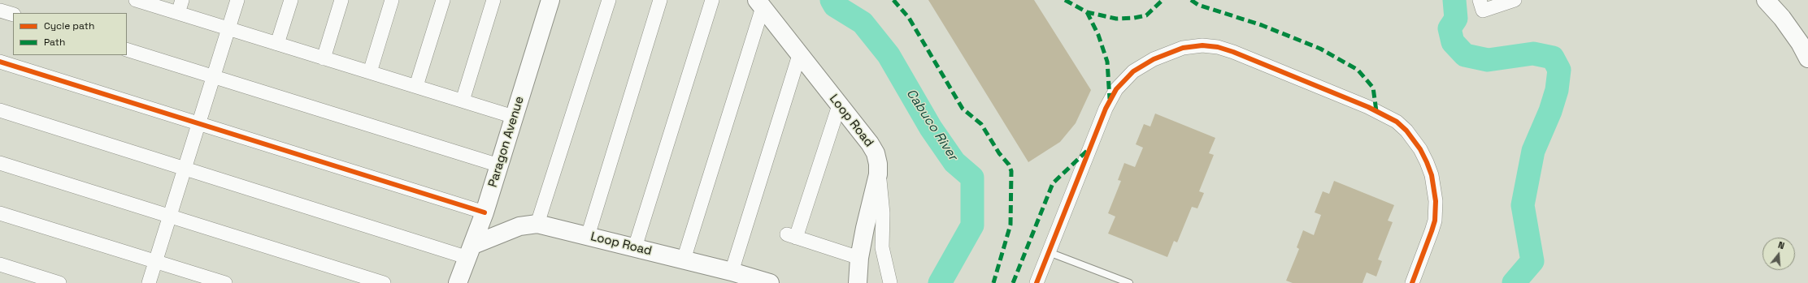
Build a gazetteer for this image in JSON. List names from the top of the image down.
{
  "streets": {
    "street": ["Loop Road", "Paragon Avenue"]
  },
  "crossings": [
    ["Loop Road", "Paragon Avenue"]
  ],
  "water": ["Cabuco River"],
  "legend": ["Cycle path", "Path"],
  "north": "top"
}
